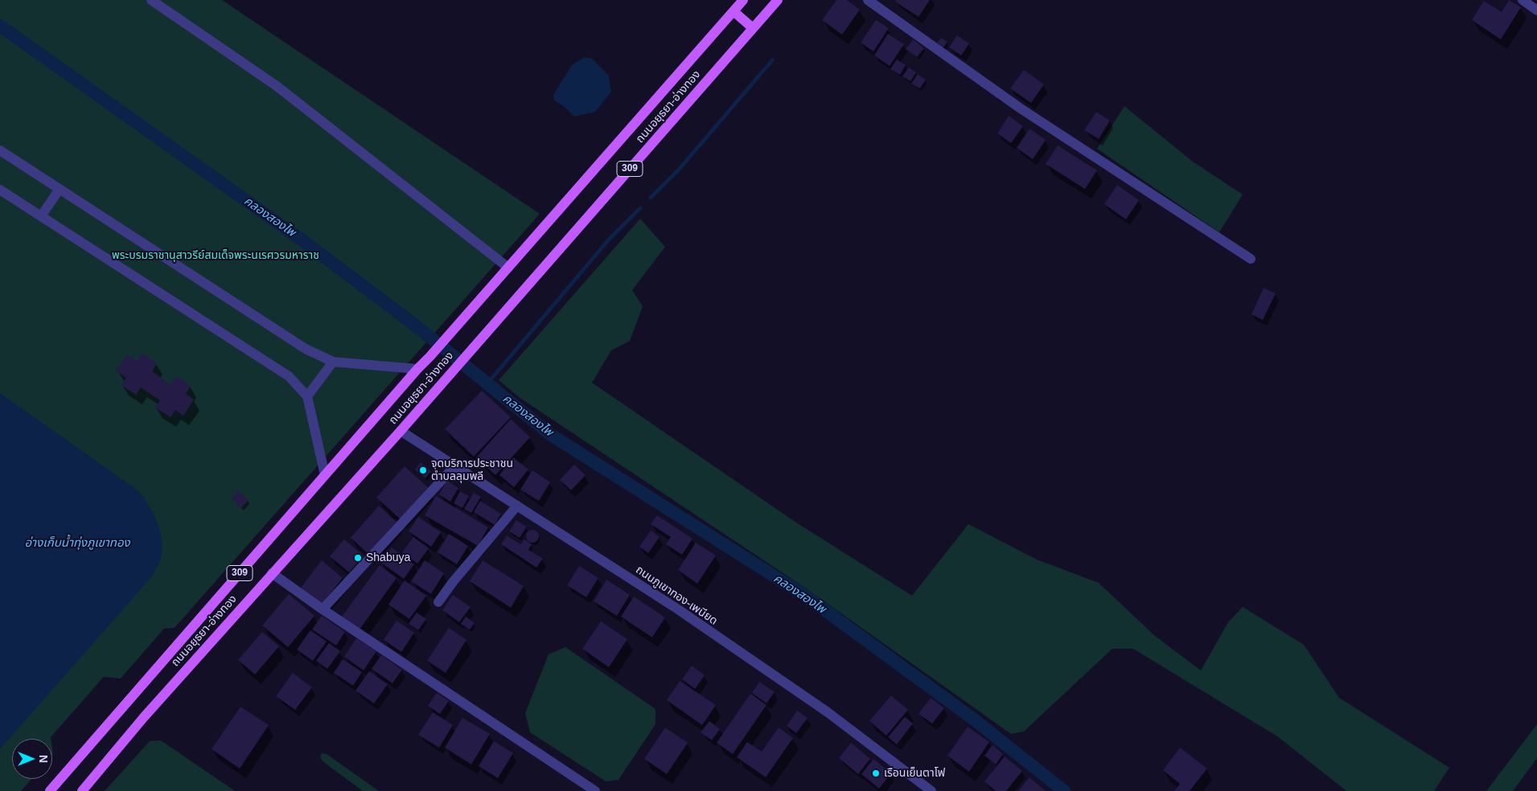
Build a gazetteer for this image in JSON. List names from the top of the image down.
{
  "streets": {
    "main road": ["ถนนอยุธยา-อ่างทอง", "309"],
    "street": ["ถนนภูเขาทอง-เพนียด"]
  },
  "crossings": [
    ["ถนนอยุธยา-อ่างทอง", "ถนนภูเขาทอง-เพนียด"]
  ],
  "water": ["คลองสองไพ", "อ่างเก็บน้ำทุ่งภูเขาทอง"],
  "parks": ["พระบรมราชานุสาวรีย์สมเด็จพระนเรศวรมหาราช"],
  "places": ["จุดบริการประชาชน ตำบลลุมพลี", "Shabuya", "เรือนเย็นตาโฟ"],
  "north": "right"
}
